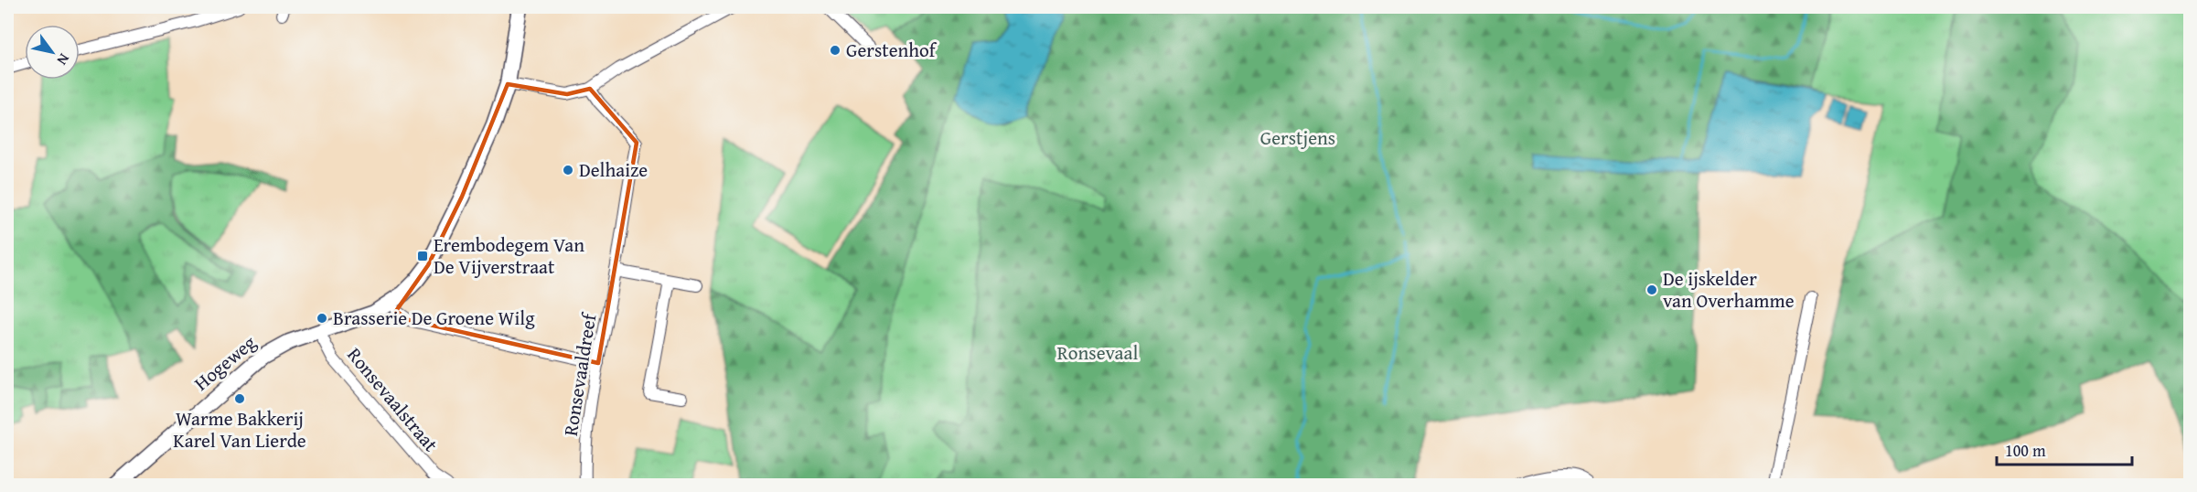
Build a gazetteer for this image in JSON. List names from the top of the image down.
{
  "streets": {
    "street": ["Hogeweg", "Ronsevaaldreef", "Ronsevaalstraat"]
  },
  "crossings": [
    ["Hogeweg", "Ronsevaalstraat"]
  ],
  "parks": ["Gerstjens", "Ronsevaal"],
  "places": {
    "other": [
      "Gerstenhof",
      "Delhaize",
      "De ijskelder van Overhamme",
      "Brasserie De Groene Wilg",
      "Warme Bakkerij Karel Van Lierde"
    ],
    "transit": ["Erembodegem Van De Vijverstraat"]
  },
  "scale_bar": "100 m",
  "north": "bottom right"
}
